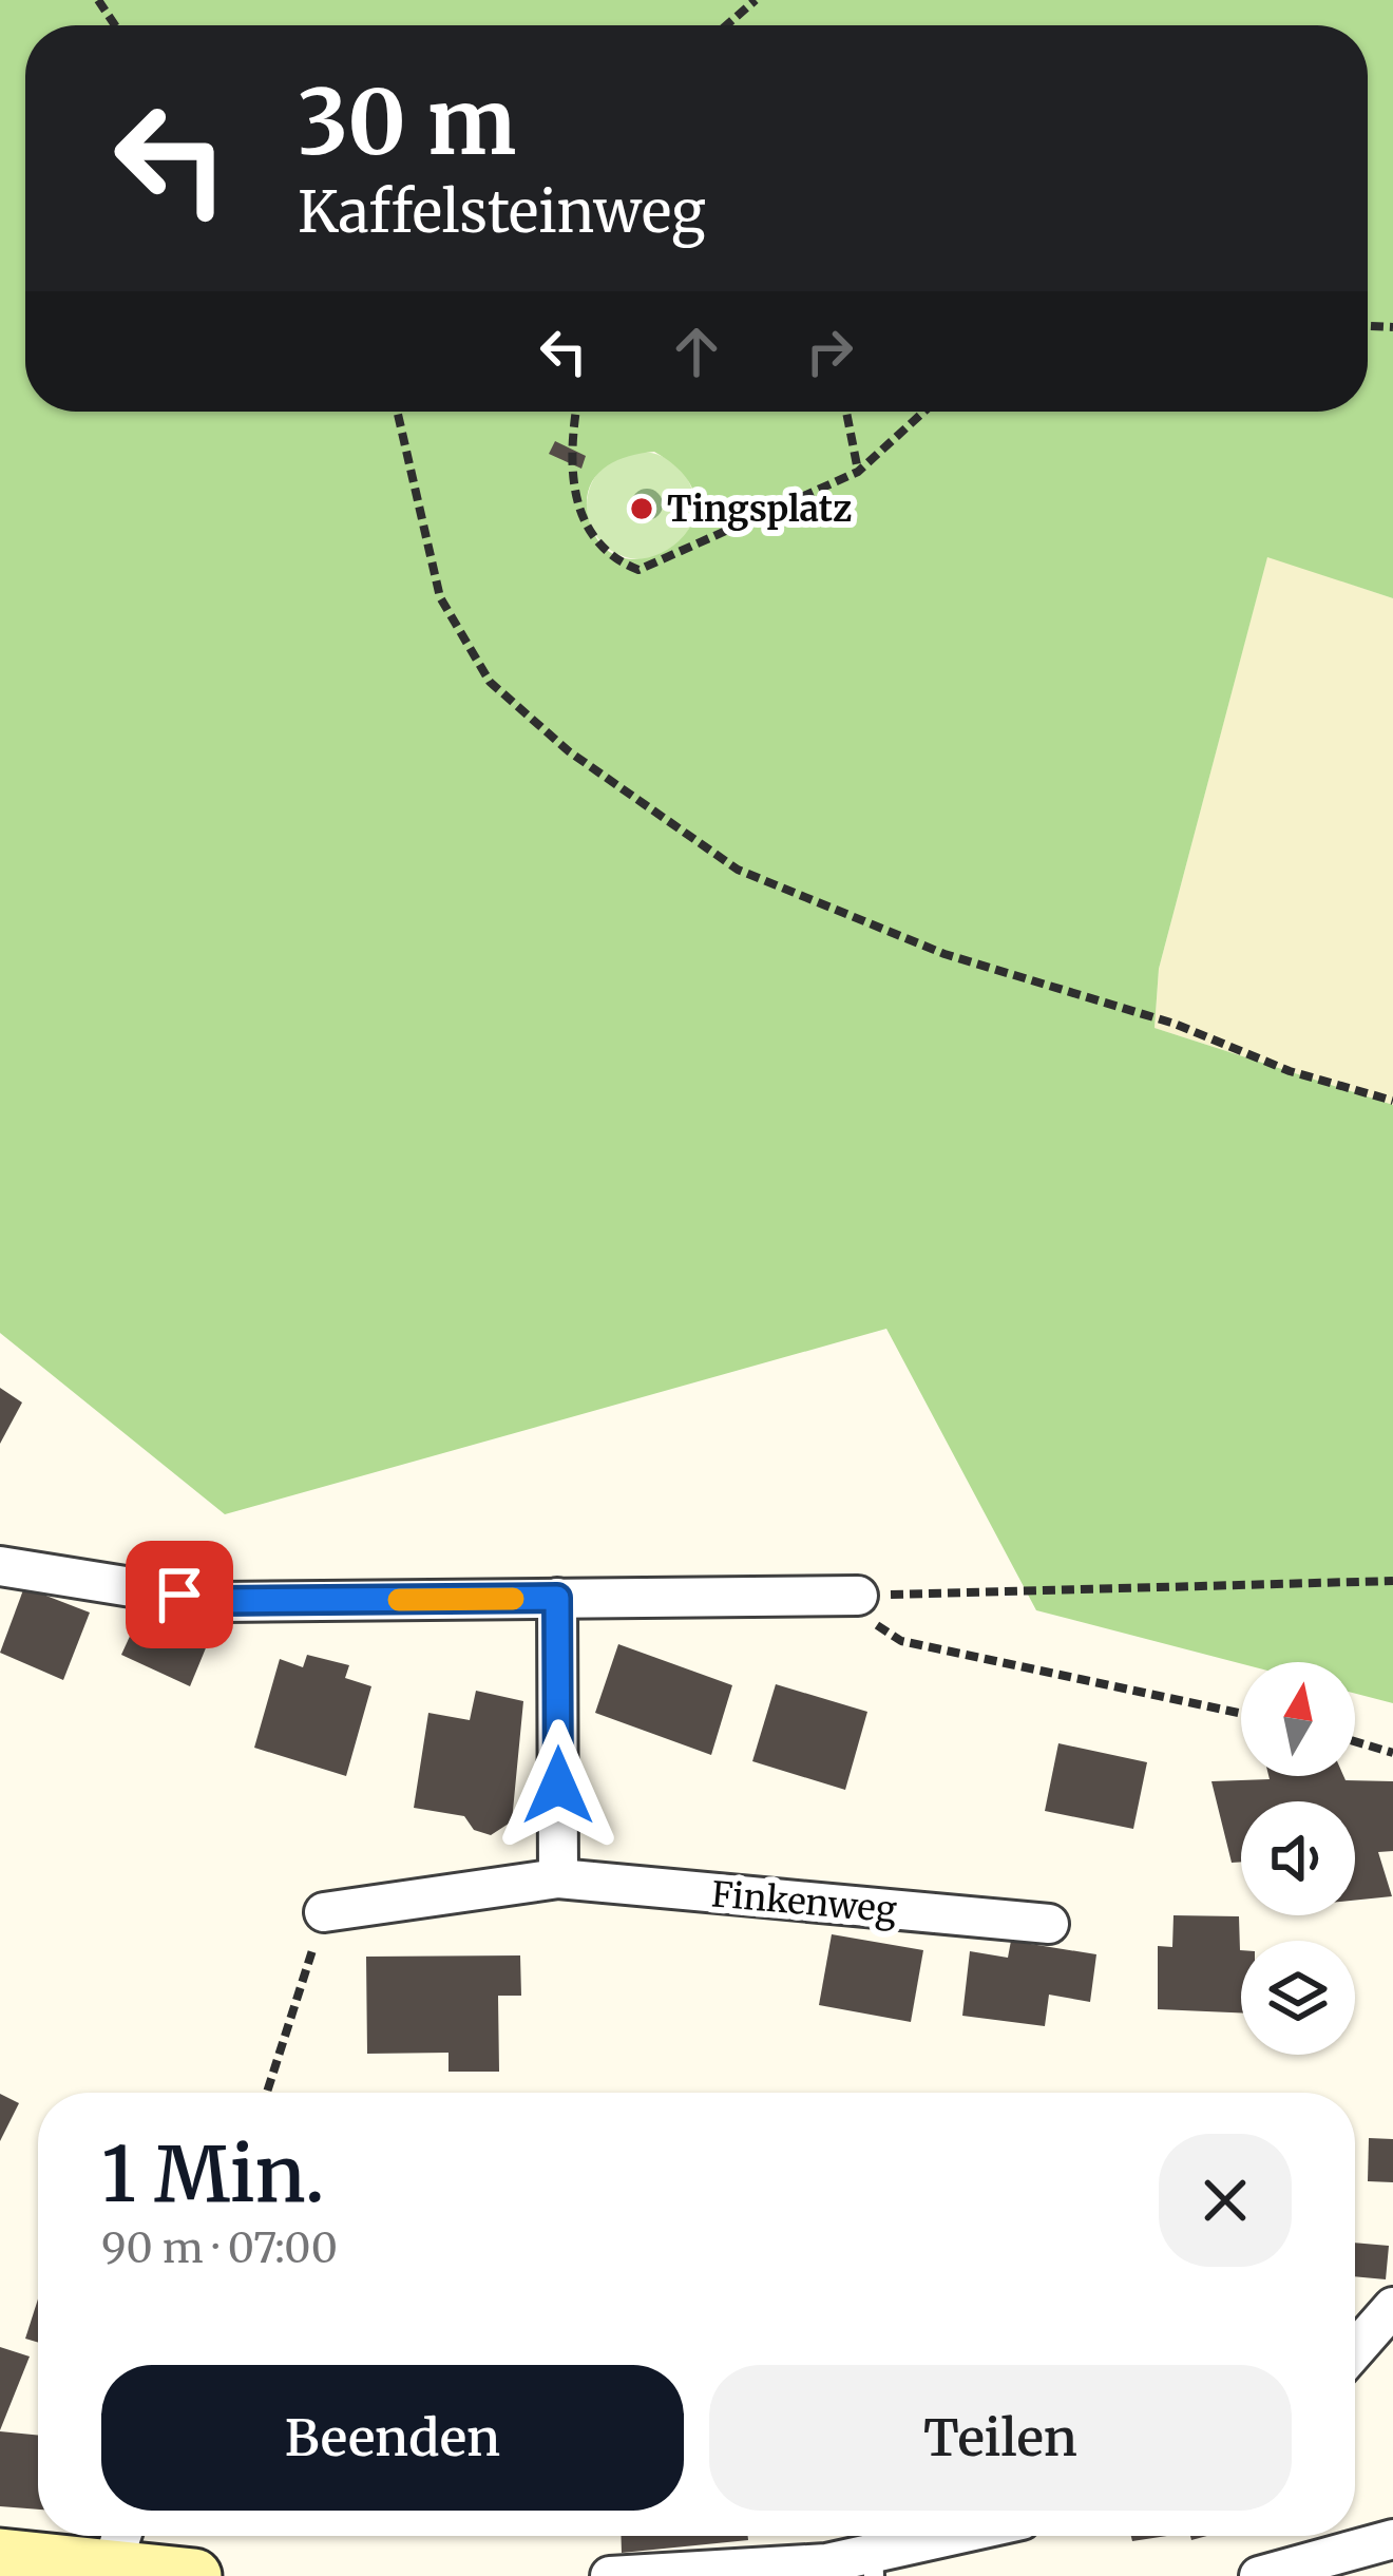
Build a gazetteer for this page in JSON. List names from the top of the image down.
{
  "streets": {
    "street": ["Finkenweg"]
  },
  "places": ["Tingsplatz"],
  "north": "top",
  "page": {
    "turn": ["30 m", "Kaffelsteinweg"],
    "heading": ["1 Min.", "90 m · 07:00"],
    "buttons": ["Beenden", "Teilen"]
  }
}
